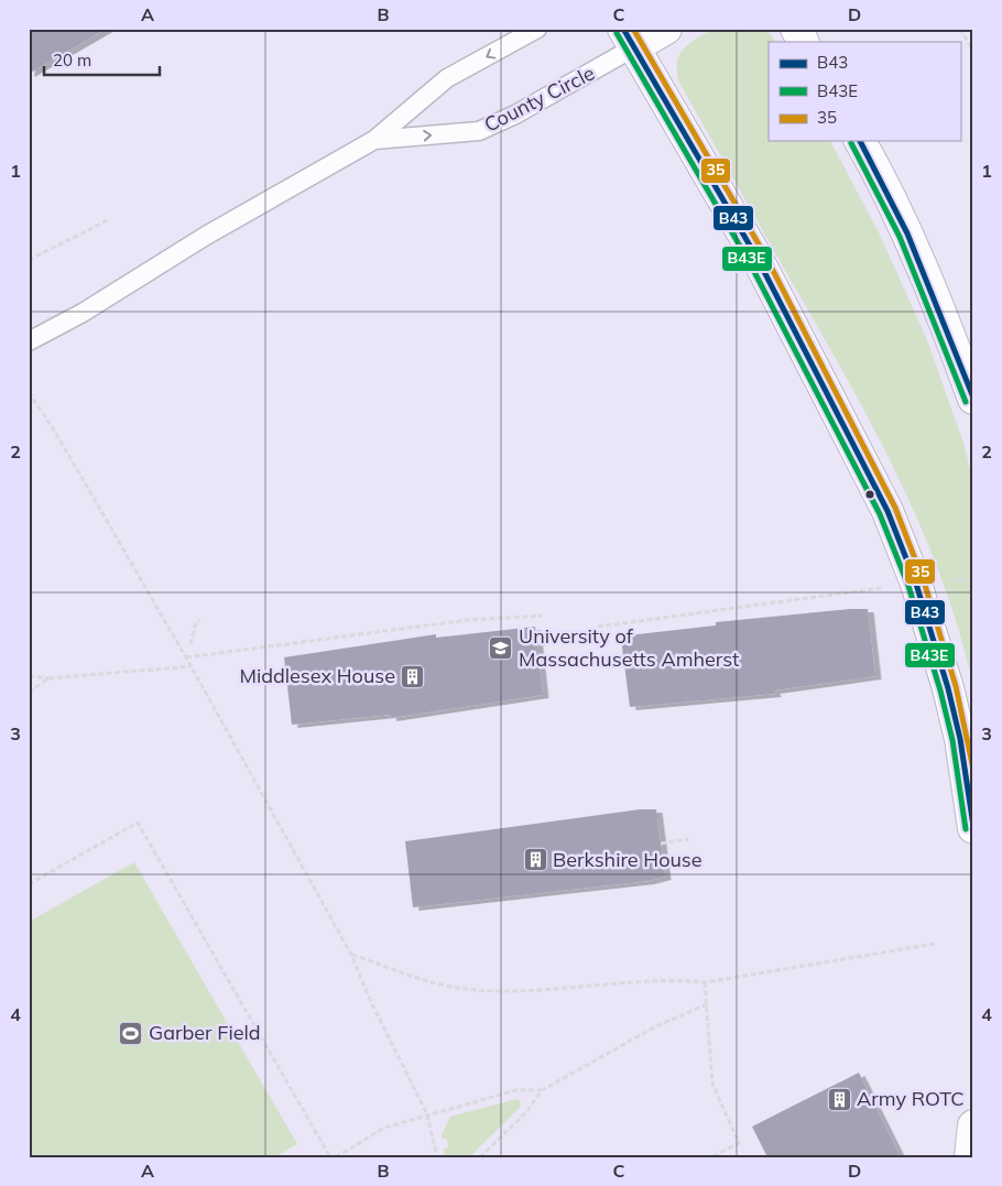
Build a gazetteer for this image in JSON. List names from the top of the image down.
{
  "streets": {
    "lane": ["County Circle"]
  },
  "places": {
    "school or university": ["University of Massachusetts Amherst"],
    "building": ["Middlesex House", "Berkshire House", "Army ROTC"],
    "sports": ["Garber Field"]
  },
  "lines": ["transit line B43", "transit line 35", "transit line B43E"],
  "legend": ["B43", "B43E", "35"],
  "scale_bar": "20 m",
  "grid": {
    "columns": [
      "A",
      "B",
      "C",
      "D"
    ],
    "rows": [
      "1",
      "2",
      "3",
      "4"
    ]
  }
}
